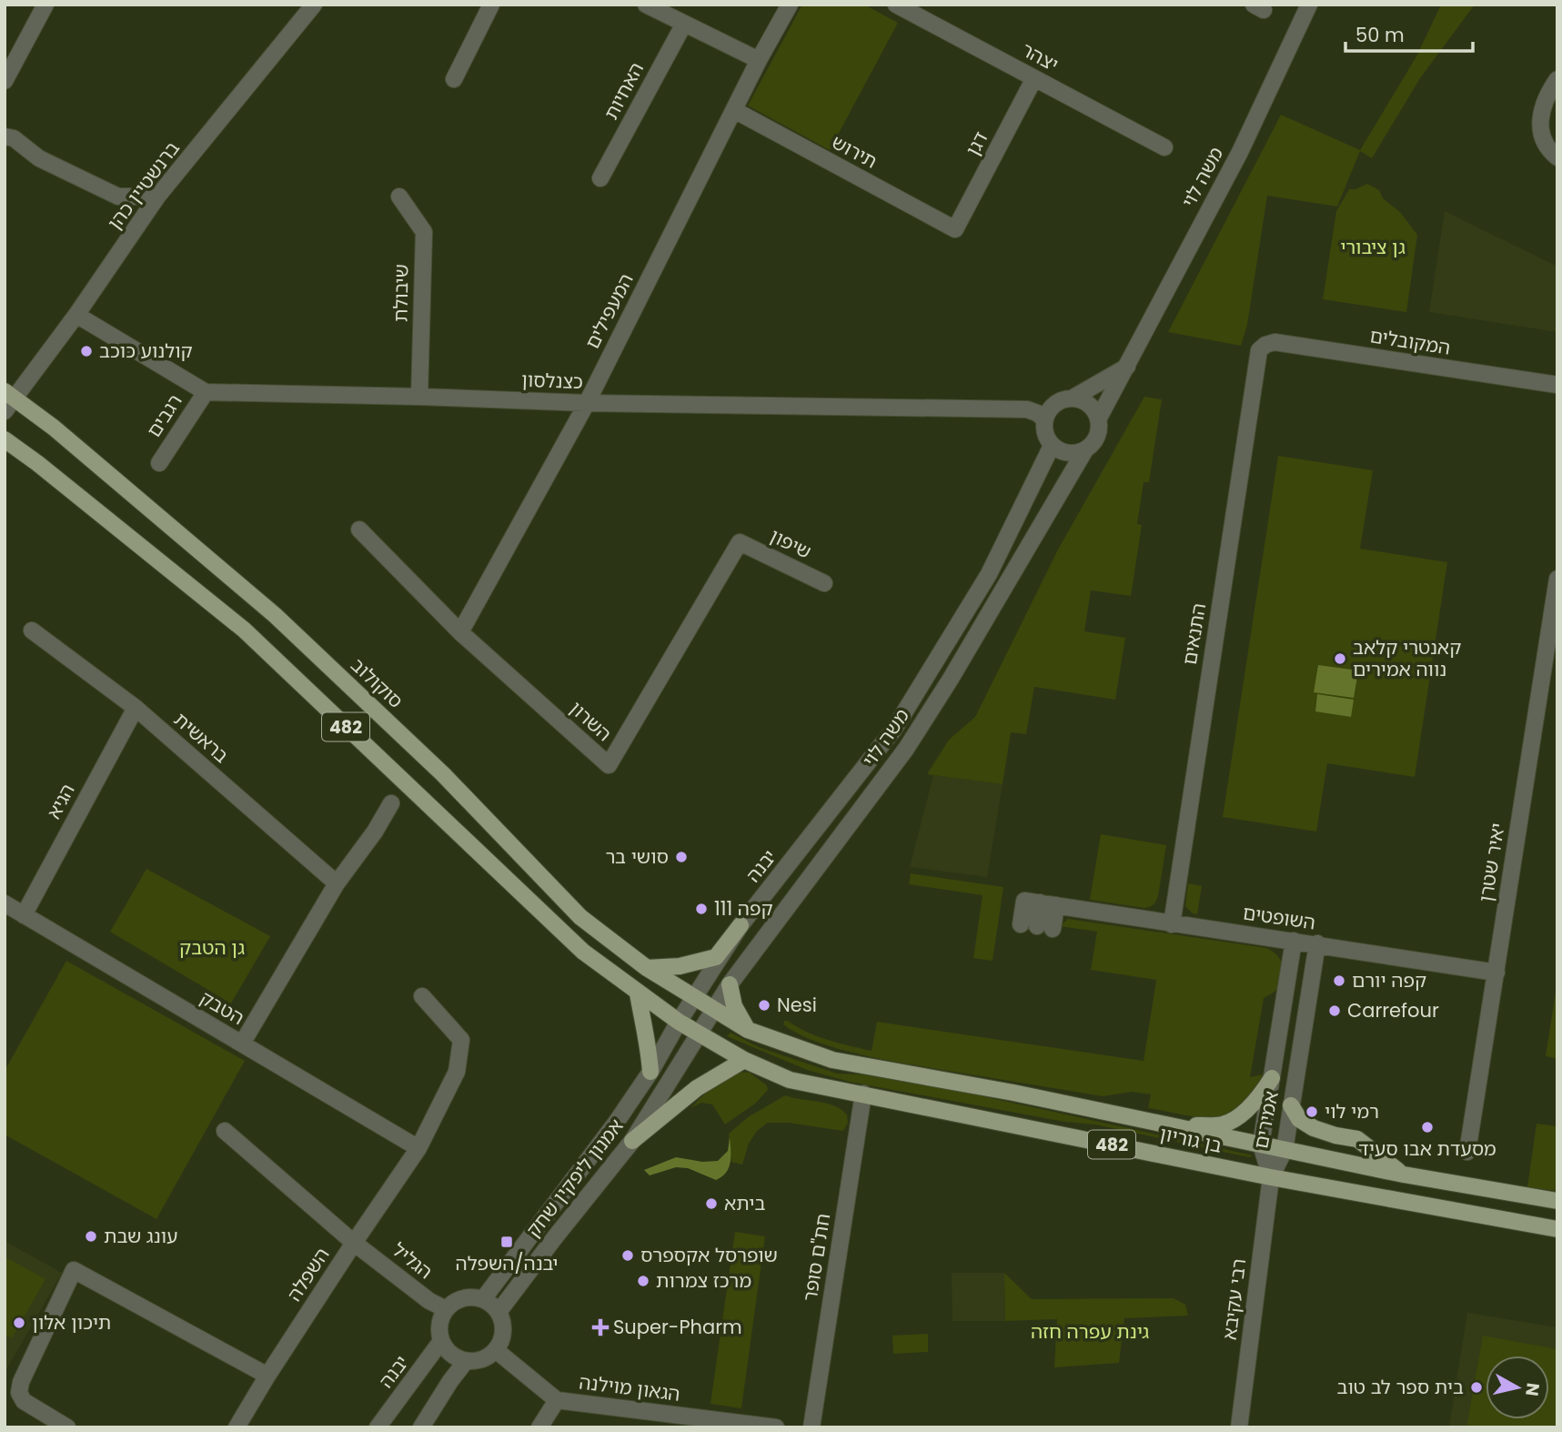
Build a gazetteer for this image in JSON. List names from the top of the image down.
{
  "streets": {
    "main road": ["סוקולוב", "482", "בן גוריון"],
    "street": [
      "יצהר",
      "האחיות",
      "דגן",
      "תירוש",
      "משה לוי",
      "ברנשטיין כהן",
      "שיבולת",
      "המעפילים",
      "המקובלים",
      "כצנלסון",
      "רגבים",
      "שיפון",
      "התנאים",
      "השרון",
      "בראשית",
      "הגיא",
      "יאיר שטרן",
      "יבנה",
      "השופטים",
      "הטבק",
      "אמירים",
      "אמנון ליפקין שחק",
      "חת\"ם סופר",
      "הגליל",
      "השפלה",
      "רבי עקיבא",
      "הגאון מוילנה"
    ]
  },
  "crossings": [
    ["יצהר", "דגן"],
    ["דגן", "תירוש"],
    ["תירוש", "המעפילים"],
    ["משה לוי", "כצנלסון"],
    ["משה לוי", "סוקולוב"],
    ["משה לוי", "יבנה"],
    ["משה לוי", "בן גוריון"],
    ["משה לוי", "אמנון ליפקין שחק"],
    ["ברנשטיין כהן", "כצנלסון"],
    ["ברנשטיין כהן", "סוקולוב"],
    ["שיבולת", "כצנלסון"],
    ["המעפילים", "כצנלסון"],
    ["המעפילים", "השרון"],
    ["המקובלים", "התנאים"],
    ["כצנלסון", "רגבים"],
    ["כצנלסון", "יבנה"],
    ["שיפון", "השרון"],
    ["התנאים", "השופטים"],
    ["סוקולוב", "יבנה"],
    ["סוקולוב", "בן גוריון"],
    ["482", "יבנה"],
    ["482", "בן גוריון"],
    ["בראשית", "הגיא"],
    ["הגיא", "הטבק"],
    ["יאיר שטרן", "השופטים"],
    ["יבנה", "בן גוריון"],
    ["יבנה", "אמנון ליפקין שחק"],
    ["יבנה", "הגליל"],
    ["יבנה", "הגאון מוילנה"],
    ["השופטים", "אמירים"],
    ["הטבק", "השפלה"],
    ["אמירים", "בן גוריון"],
    ["אמירים", "רבי עקיבא"],
    ["בן גוריון", "אמנון ליפקין שחק"],
    ["בן גוריון", "חת\"ם סופר"],
    ["בן גוריון", "רבי עקיבא"],
    ["אמנון ליפקין שחק", "הגליל"],
    ["אמנון ליפקין שחק", "הגאון מוילנה"],
    ["הגליל", "השפלה"],
    ["הגליל", "הגאון מוילנה"]
  ],
  "parks": ["גן ציבורי", "גן הטבק", "גינת עפרה חזה"],
  "places": {
    "other": [
      "קולנוע כוכב",
      "קאנטרי קלאב נווה אמירים",
      "סושי בר",
      "קפה 111",
      "קפה יורם",
      "Nesi",
      "Carrefour",
      "רמי לוי",
      "מסעדת אבו סעיד",
      "ביתא",
      "עונג שבת",
      "שופרסל אקספרס",
      "מרכז צמרות",
      "תיכון אלון",
      "בית ספר לב טוב"
    ],
    "transit": ["יבנה/השפלה"],
    "health": ["Super-Pharm"]
  },
  "scale_bar": "50 m",
  "north": "right"
}
